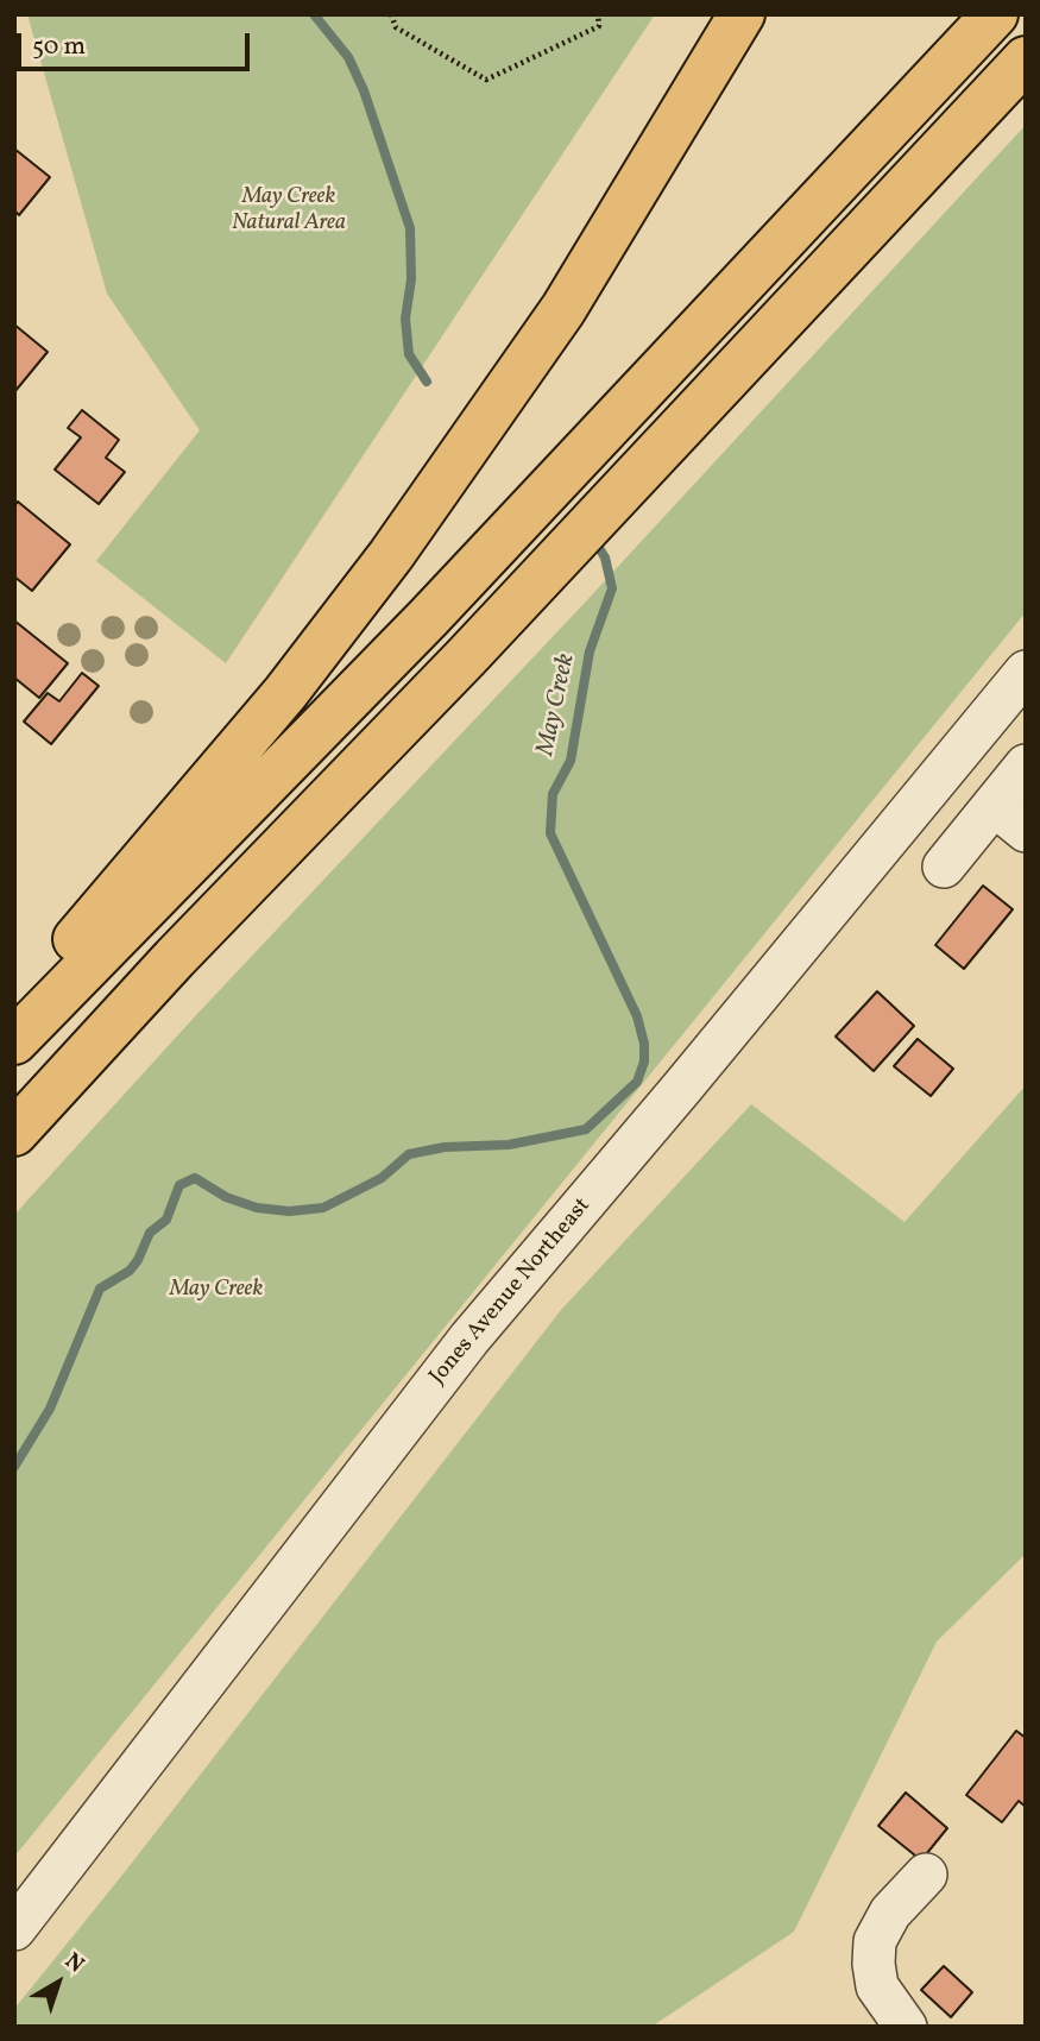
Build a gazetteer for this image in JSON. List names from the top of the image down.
{
  "streets": {
    "street": ["Jones Avenue Northeast"]
  },
  "water": ["May Creek"],
  "parks": ["May Creek Natural Area", "May Creek"],
  "scale_bar": "50 m",
  "north": "top right"
}
